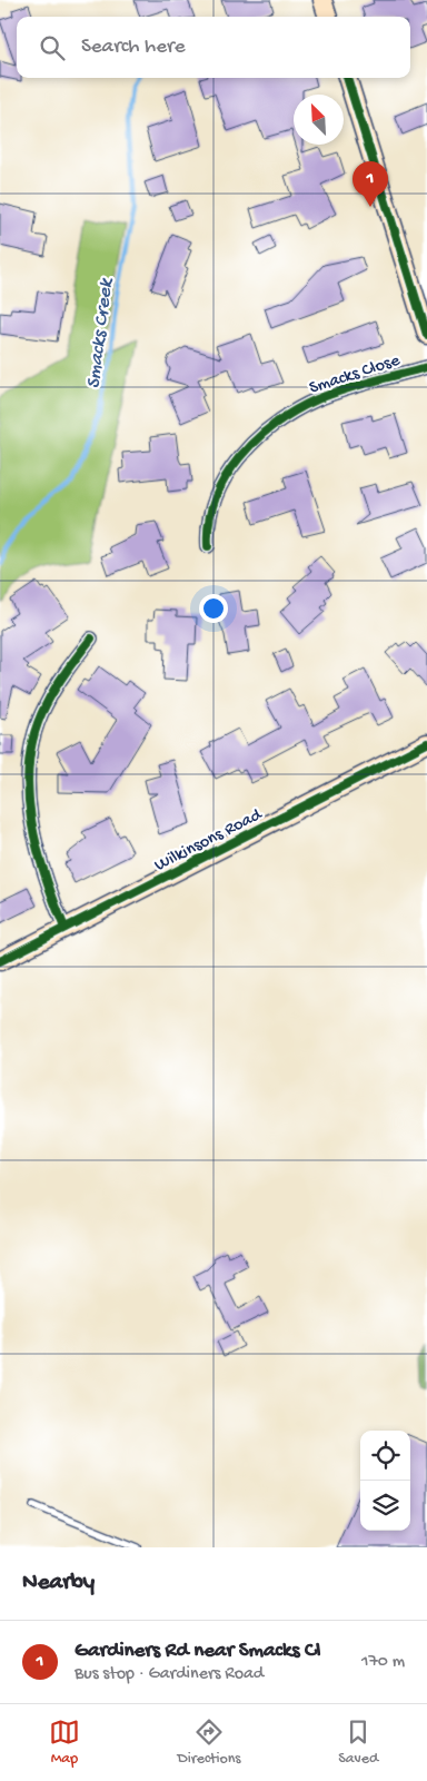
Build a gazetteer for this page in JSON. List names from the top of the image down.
{
  "streets": {
    "street": ["Smacks Close", "Wilkinsons Road"]
  },
  "water": ["Smacks Creek"],
  "north": "top left",
  "page": {
    "search": "Search here",
    "pins": "1",
    "heading": "Nearby",
    "list": [
      {
        "mark": "1",
        "name": "Gardiners Rd near Smacks Cl",
        "note": "Bus stop · Gardiners Road",
        "value": "170 m"
      }
    ],
    "nav": ["Map", "Directions", "Saved"]
  }
}
